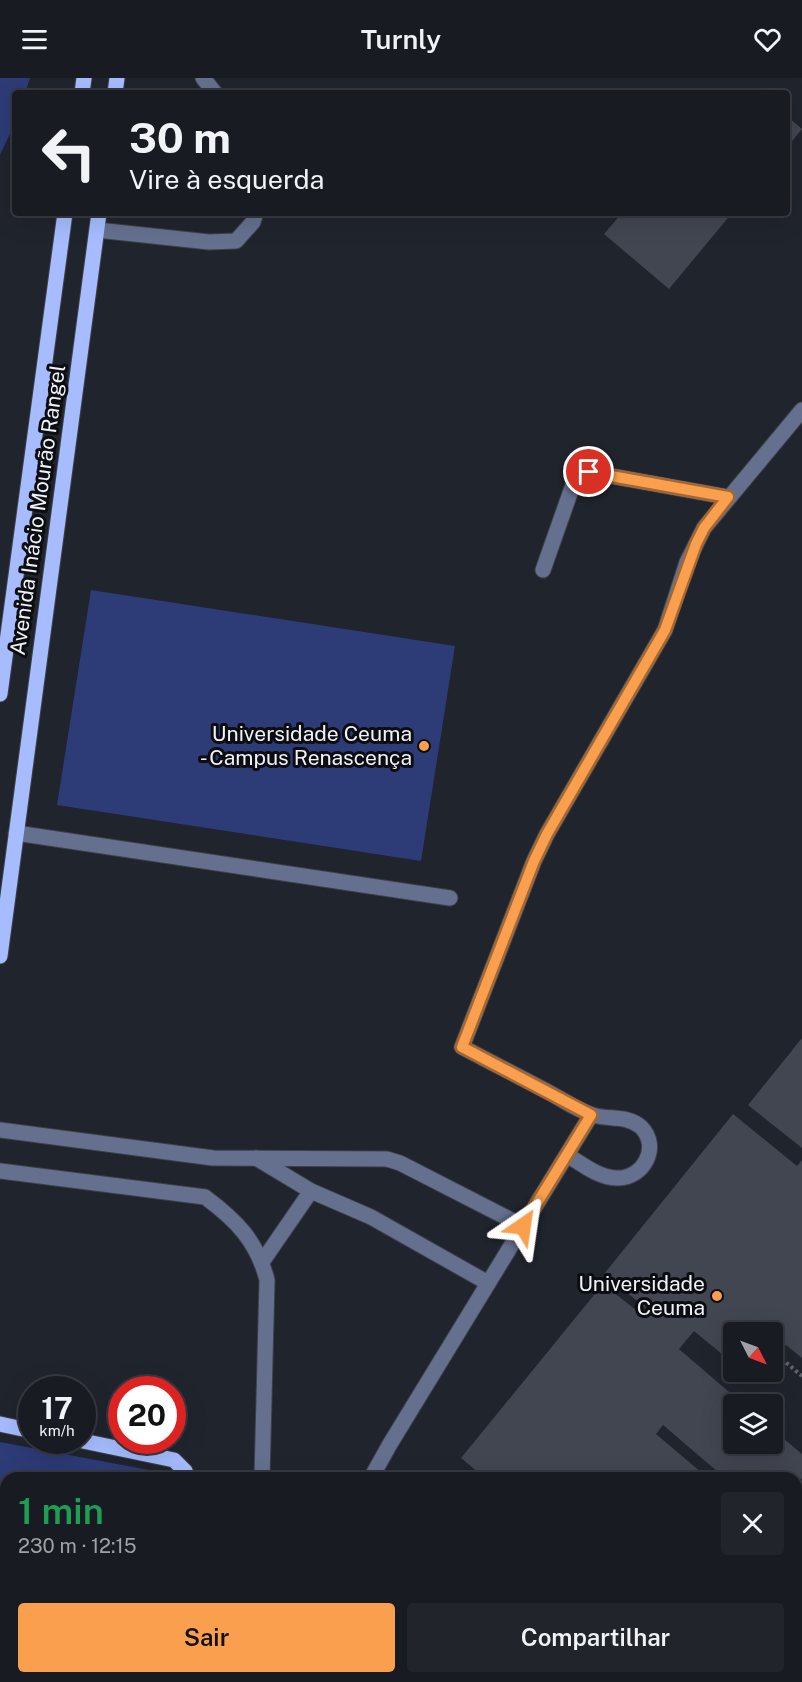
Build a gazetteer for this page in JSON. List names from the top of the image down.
{
  "streets": {
    "main road": ["Avenida Inácio Mourão Rangel"]
  },
  "places": ["Universidade Ceuma - Campus Renascença", "Universidade Ceuma"],
  "north": "bottom right",
  "page": {
    "header": "Turnly",
    "turn": ["30 m", "Vire à esquerda"],
    "speed": "17 km/h",
    "limit": "20",
    "heading": ["1 min", "230 m · 12:15"],
    "buttons": ["Sair", "Compartilhar"]
  }
}
